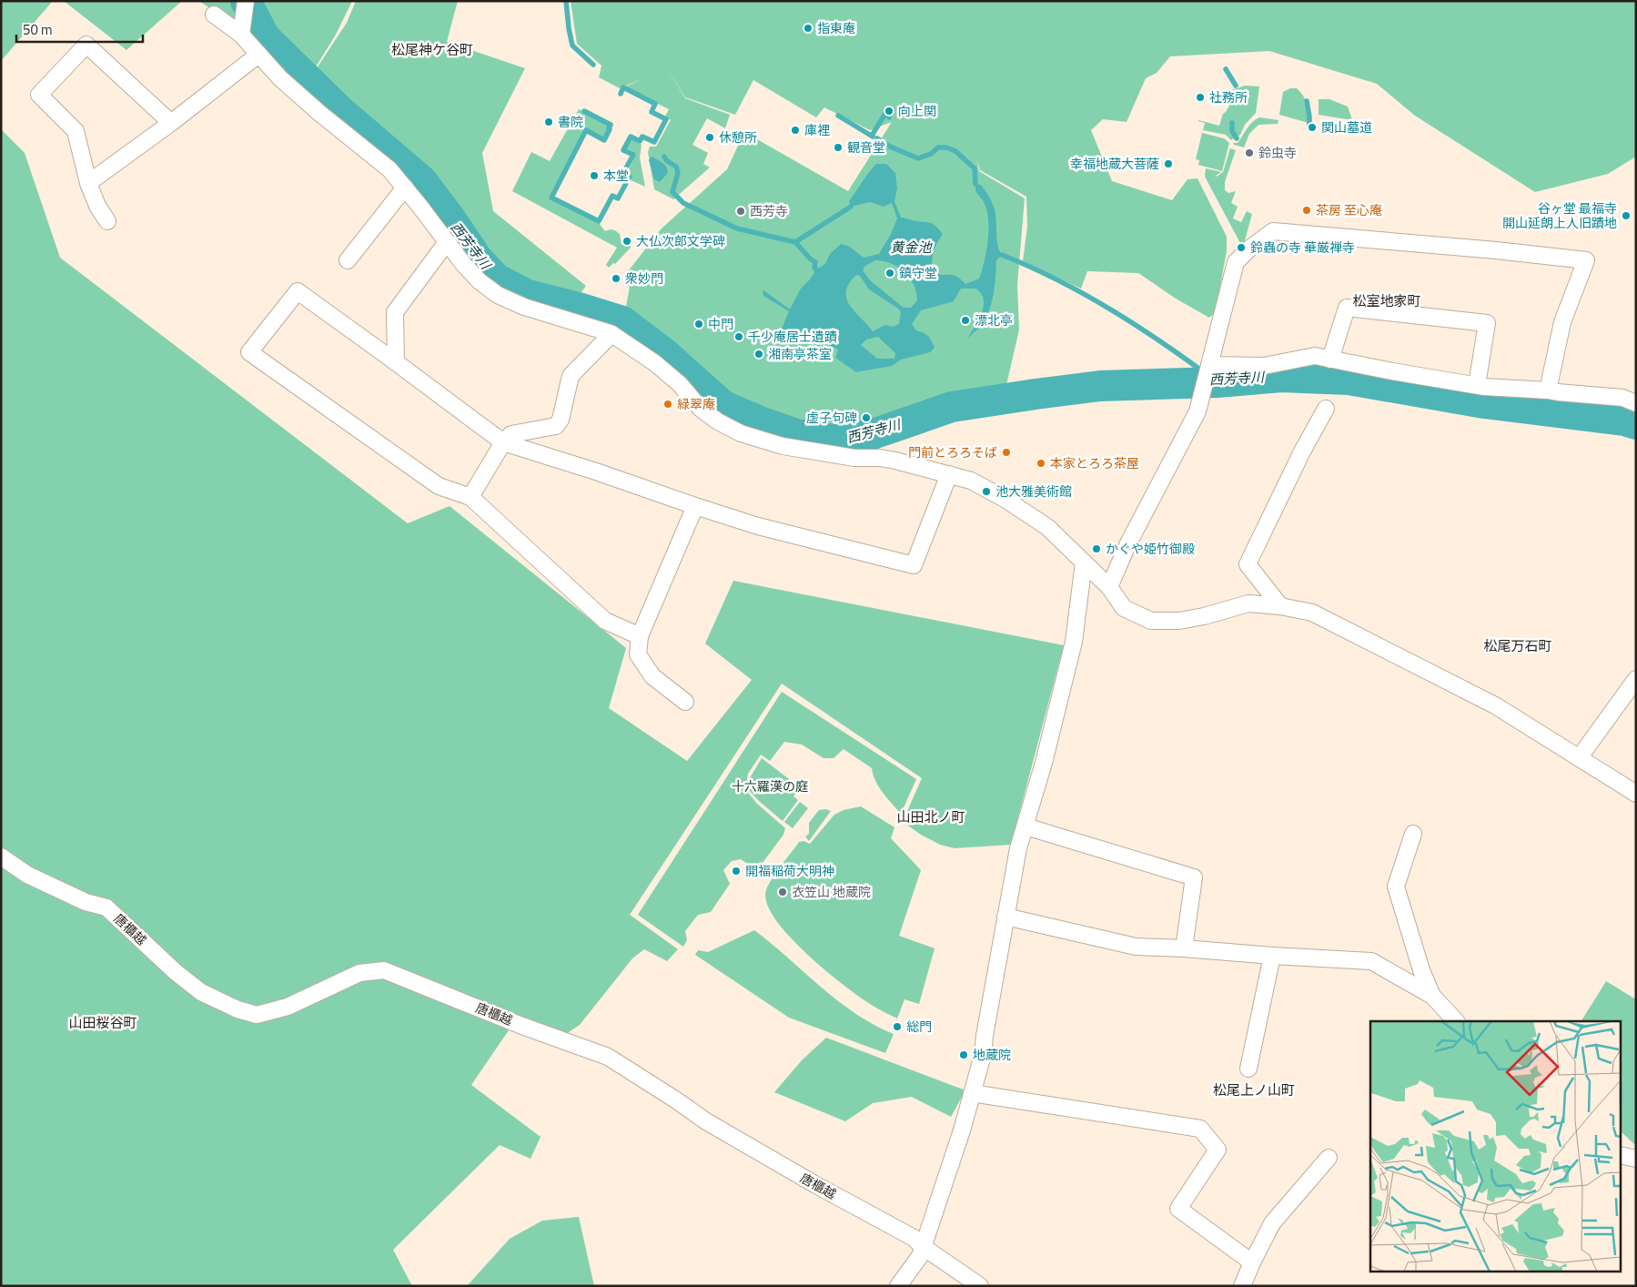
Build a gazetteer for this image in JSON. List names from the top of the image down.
{
  "streets": {
    "street": ["唐櫃越"]
  },
  "districts": [
    "松尾神ケ谷町",
    "松室地家町",
    "松尾万石町",
    "山田北ノ町",
    "山田桜谷町",
    "松尾上ノ山町"
  ],
  "water": ["西芳寺川", "黄金池"],
  "parks": ["十六羅漢の庭"],
  "places": [
    "指東庵",
    "社務所",
    "向上関",
    "書院",
    "関山墓道",
    "庫裡",
    "休憩所",
    "観音堂",
    "鈴虫寺",
    "幸福地蔵大菩薩",
    "本堂",
    "茶房 至心庵",
    "西芳寺",
    "谷ヶ堂 最福寺 開山延朗上人旧蹟地",
    "大仏次郎文学碑",
    "鈴蟲の寺 華厳禅寺",
    "鎮守堂",
    "衆妙門",
    "漂北亭",
    "中門",
    "千少庵居士遺蹟",
    "湘南亭茶室",
    "緑翠庵",
    "虚子句碑",
    "門前とろろそば",
    "本家とろろ茶屋",
    "池大雅美術館",
    "かぐや姫竹御殿",
    "開福稲荷大明神",
    "衣笠山 地蔵院",
    "総門",
    "地蔵院"
  ],
  "scale_bar": "50 m"
}
